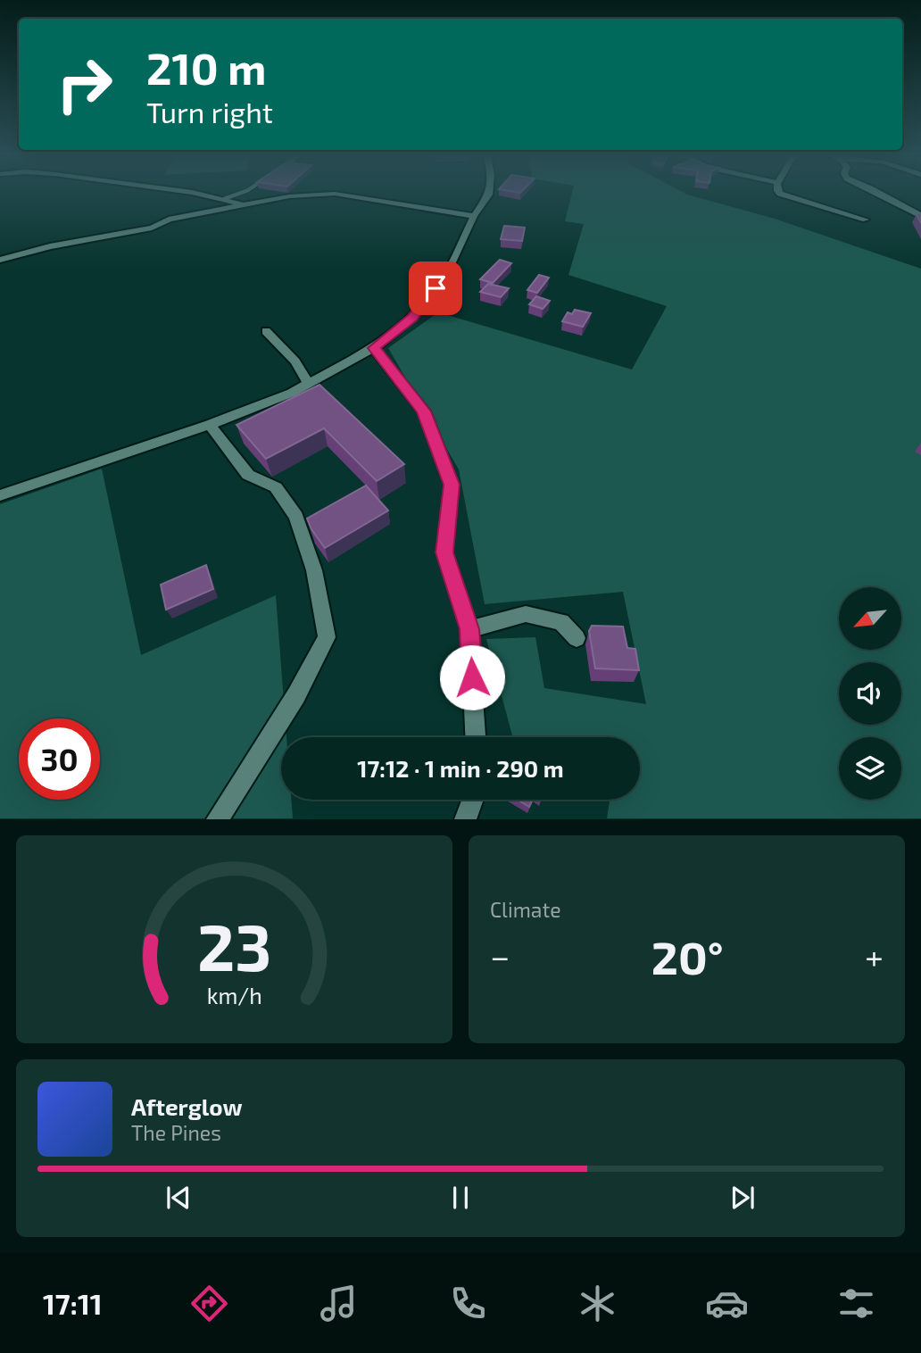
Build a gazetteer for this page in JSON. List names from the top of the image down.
{
  "north": "bottom left",
  "page": {
    "turn": ["210 m", "Turn right"],
    "limit": "30",
    "trip": "17:12 · 1 min · 290 m",
    "tile": "Climate",
    "heat": ["−", "20°", "+"],
    "song": ["Afterglow", "The Pines"],
    "tabs": "17:11",
    "gauge": ["23", "km/h"]
  }
}
